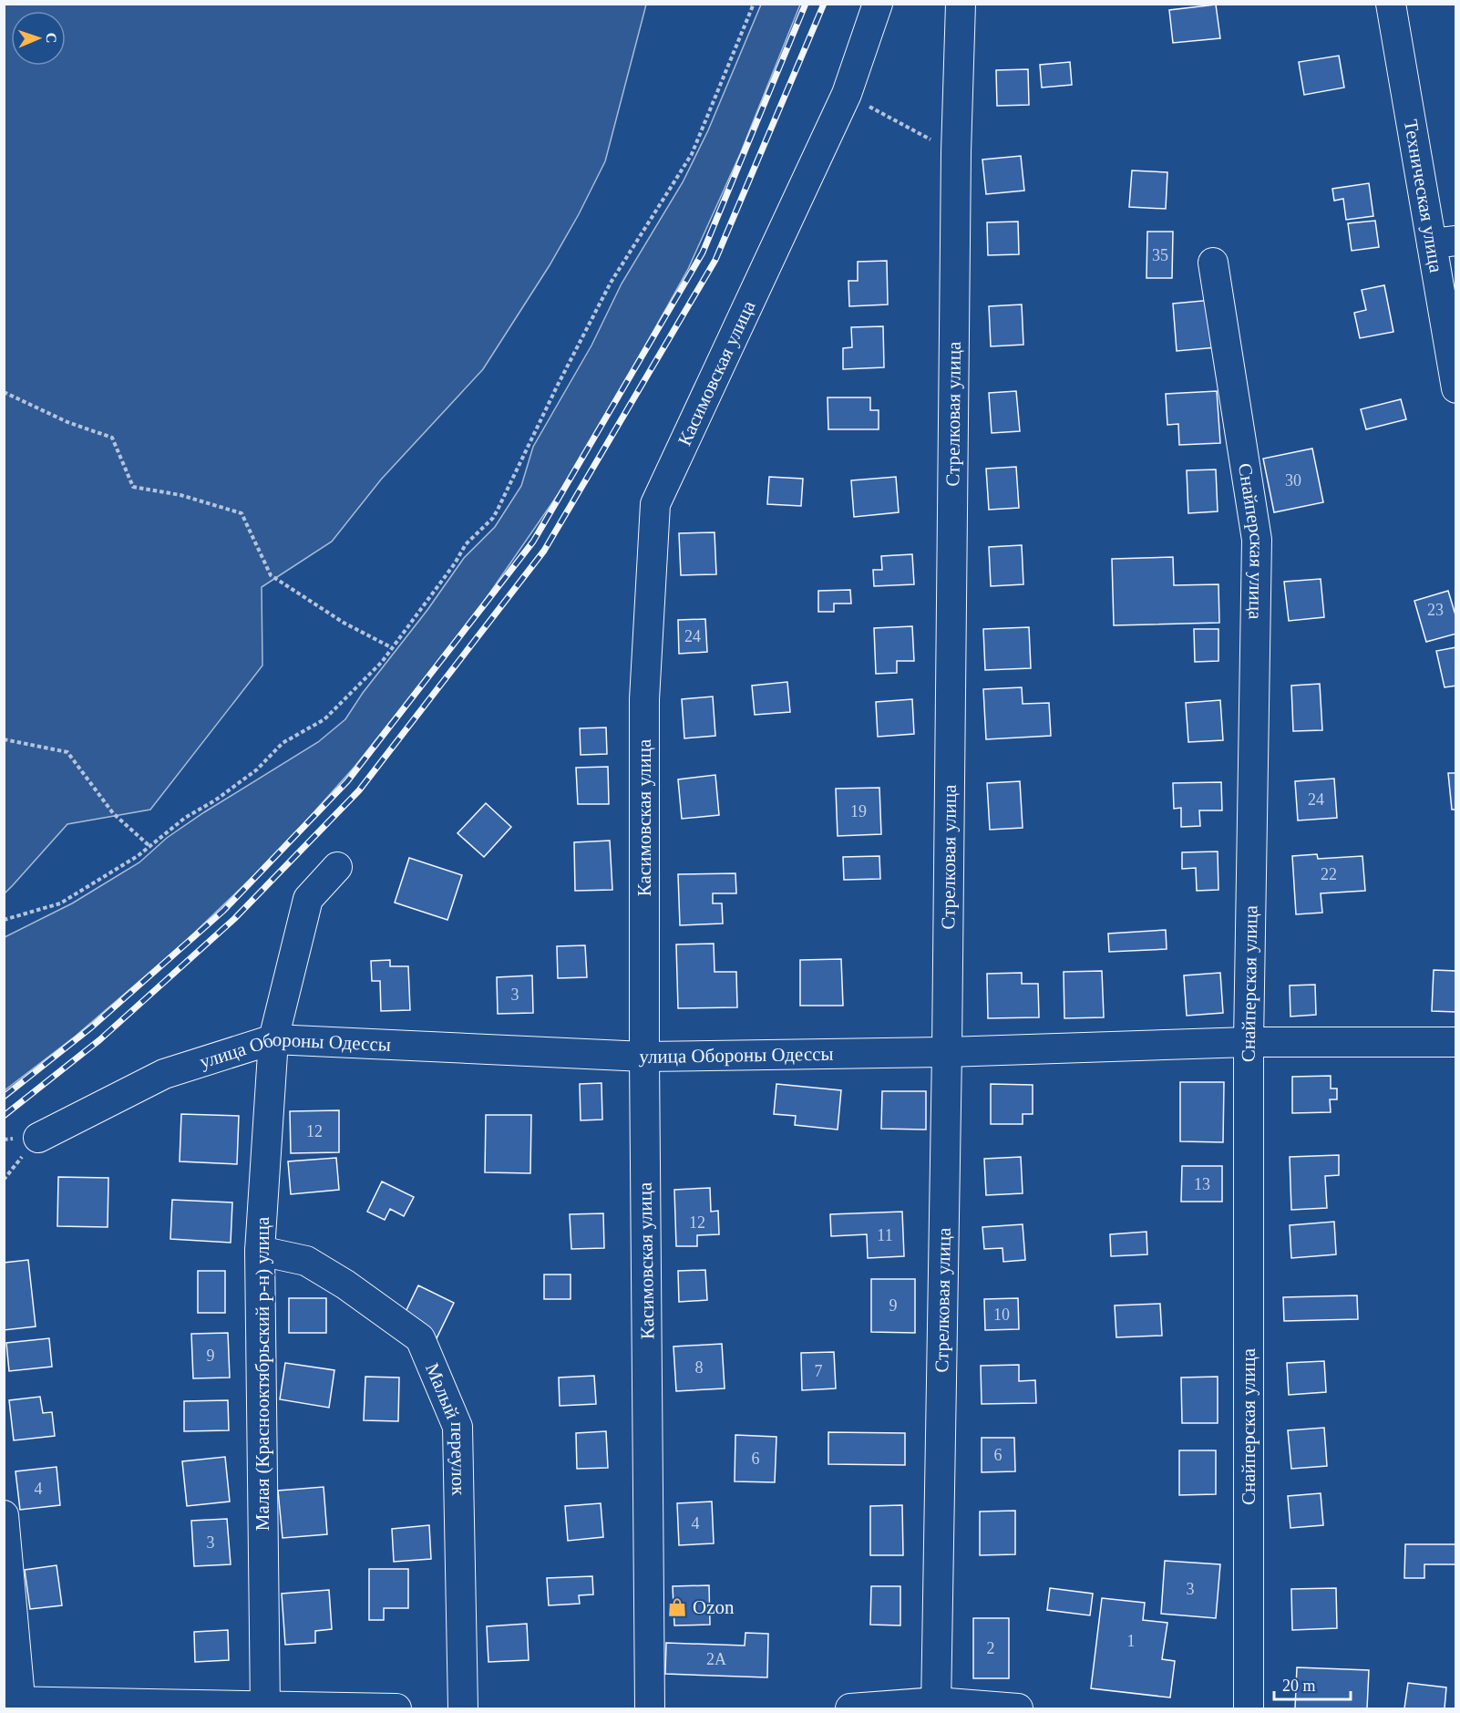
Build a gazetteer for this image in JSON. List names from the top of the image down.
{
  "streets": {
    "street": [
      "Техническая улица",
      "Касимовская улица",
      "Стрелковая улица",
      "Снайперская улица",
      "улица Обороны Одессы",
      "Малая (Краснооктябрьский р-н) улица",
      "Малый переулок"
    ]
  },
  "crossings": [
    ["Касимовская улица", "улица Обороны Одессы"],
    ["Стрелковая улица", "улица Обороны Одессы"],
    ["Снайперская улица", "улица Обороны Одессы"],
    ["улица Обороны Одессы", "Малая (Краснооктябрьский р-н) улица"],
    ["Малая (Краснооктябрьский р-н) улица", "Малый переулок"]
  ],
  "places": {
    "shop": ["Ozon"]
  },
  "house_numbers": [
    "35",
    "30",
    "23",
    "24",
    "24",
    "19",
    "22",
    "3",
    "12",
    "13",
    "12",
    "11",
    "9",
    "10",
    "9",
    "8",
    "7",
    "6",
    "6",
    "4",
    "4",
    "3",
    "3",
    "1",
    "2",
    "2А"
  ],
  "scale_bar": "20 m",
  "north": "right"
}
